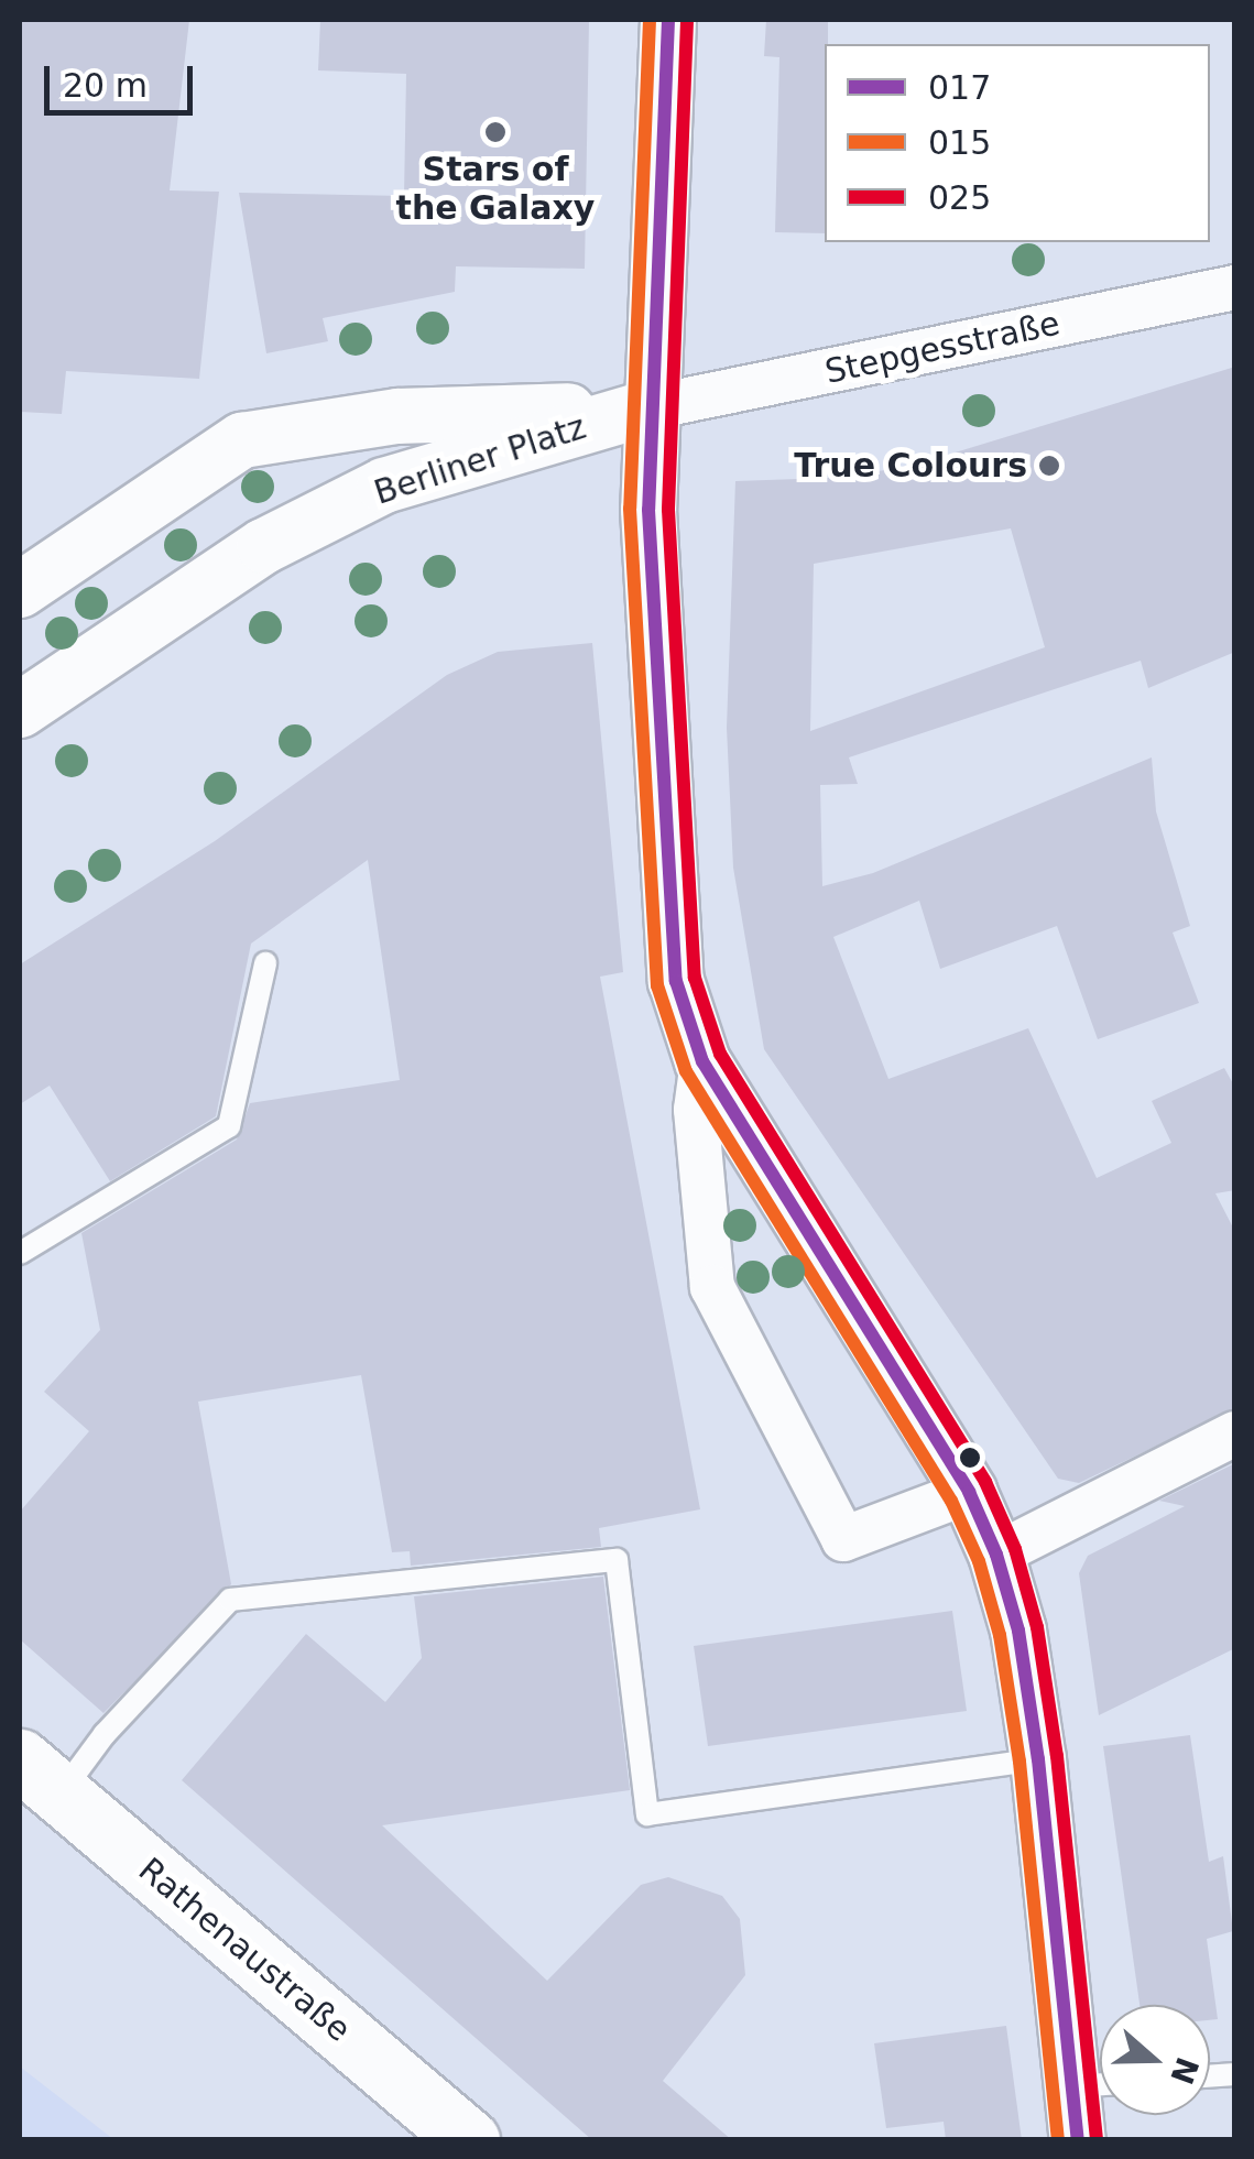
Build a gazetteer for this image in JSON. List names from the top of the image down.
{
  "streets": {
    "main road": ["Rathenaustraße"],
    "street": ["Stepgesstraße", "Berliner Platz"]
  },
  "crossings": [
    ["Stepgesstraße", "Berliner Platz"]
  ],
  "places": ["Stars of the Galaxy", "True Colours"],
  "lines": ["transit line 017", "transit line 015", "transit line 025"],
  "legend": ["017", "015", "025"],
  "scale_bar": "20 m",
  "north": "right"
}
